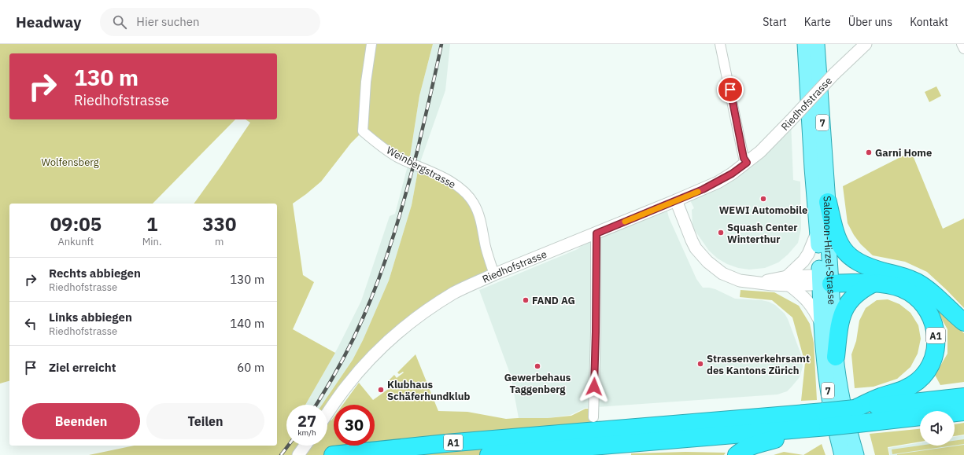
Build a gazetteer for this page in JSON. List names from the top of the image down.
{
  "streets": {
    "highway": ["A1"],
    "main road": ["7", "Salomon-Hirzel-Strasse"],
    "street": ["Riedhofstrasse", "Weinbergstrasse"]
  },
  "crossings": [
    ["Riedhofstrasse", "Weinbergstrasse"],
    ["Salomon-Hirzel-Strasse", "A1"]
  ],
  "parks": ["Wolfensberg"],
  "places": [
    "Garni Home",
    "WEWI Automobile",
    "Squash Center Winterthur",
    "FAND AG",
    "Strassenverkehrsamt des Kantons Zürich",
    "Gewerbehaus Taggenberg",
    "Klubhaus Schäferhundklub"
  ],
  "page": {
    "header": "Headway",
    "search": "Hier suchen",
    "nav": [
      "Start",
      "Karte",
      "Über uns",
      "Kontakt"
    ],
    "turn": ["130 m", "Riedhofstrasse"],
    "eta": [
      "09:05",
      "Ankunft",
      "1",
      "Min.",
      "330",
      "m"
    ],
    "list": [
      {
        "name": "Rechts abbiegen",
        "note": "Riedhofstrasse",
        "value": "130 m"
      },
      {
        "name": "Links abbiegen",
        "note": "Riedhofstrasse",
        "value": "140 m"
      },
      {
        "name": "Ziel erreicht",
        "value": "60 m"
      }
    ],
    "buttons": ["Beenden", "Teilen"],
    "speed": "27 km/h",
    "limit": "30"
  }
}
